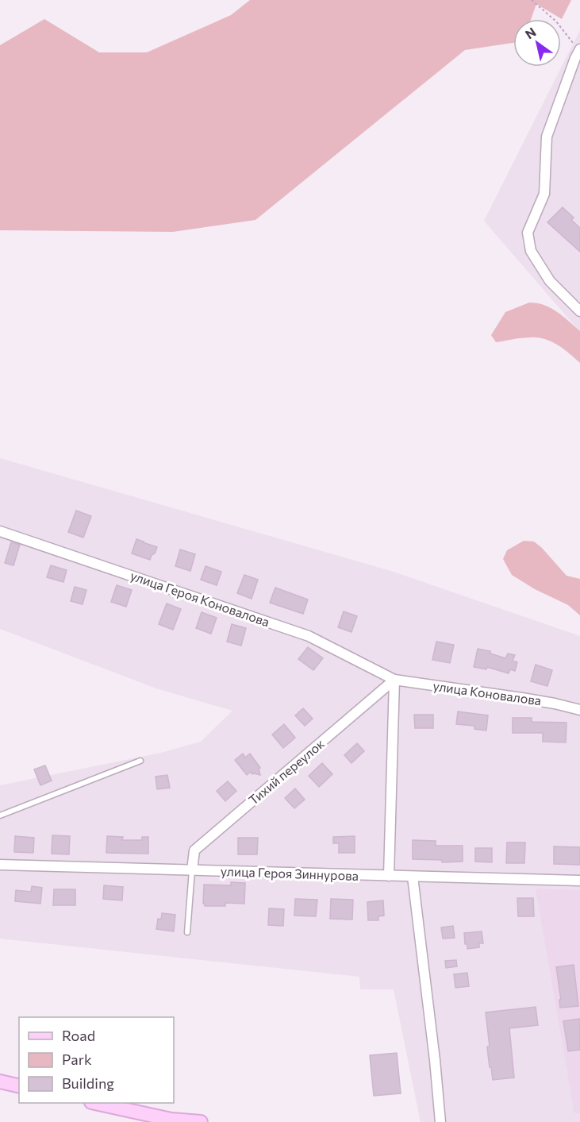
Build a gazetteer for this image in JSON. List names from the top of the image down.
{
  "streets": {
    "street": [
      "улица Героя Коновалова",
      "улица Коновалова",
      "Тихий переулок",
      "улица Героя Зиннурова"
    ]
  },
  "crossings": [
    ["улица Героя Коновалова", "улица Коновалова"],
    ["улица Героя Коновалова", "Тихий переулок"],
    ["улица Коновалова", "Тихий переулок"],
    ["Тихий переулок", "улица Героя Зиннурова"]
  ],
  "legend": ["Road", "Park", "Building"],
  "north": "top left"
}
